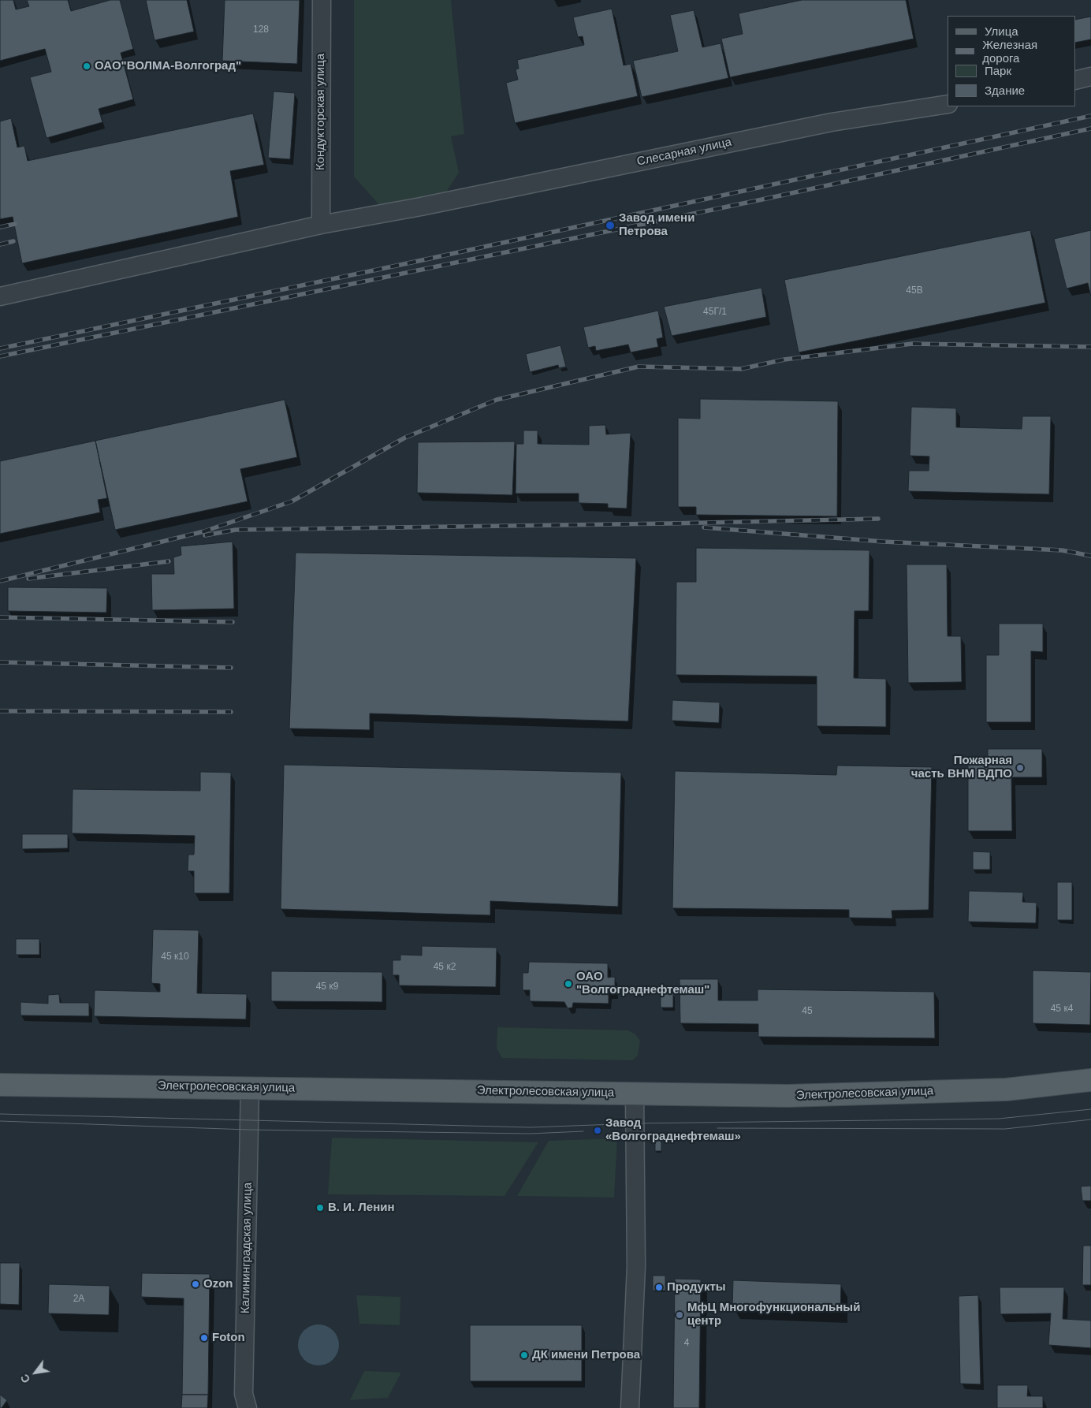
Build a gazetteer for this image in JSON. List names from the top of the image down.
{
  "streets": {
    "main road": ["Электролесовская улица"],
    "street": ["Кондукторская улица", "Слесарная улица", "Калининградская улица"]
  },
  "crossings": [
    ["Кондукторская улица", "Слесарная улица"],
    ["Электролесовская улица", "Калининградская улица"]
  ],
  "places": [
    "ОАО\"ВОЛМА-Волгоград\"",
    "Завод имени Петрова",
    "Пожарная часть ВНМ ВДПО",
    "ОАО \"Волгограднефтемаш\"",
    "Завод «Волгограднефтемаш»",
    "В. И. Ленин",
    "Ozon",
    "Продукты",
    "МфЦ Многофункциональный центр",
    "Foton",
    "ДК имени Петрова"
  ],
  "house_numbers": [
    "128",
    "45В",
    "45Г/1",
    "45 к10",
    "45 к2",
    "45 к9",
    "45 к4",
    "45",
    "2А",
    "4"
  ],
  "legend": [
    "Улица",
    "Железная дорога",
    "Парк",
    "Здание"
  ],
  "north": "bottom left"
}
